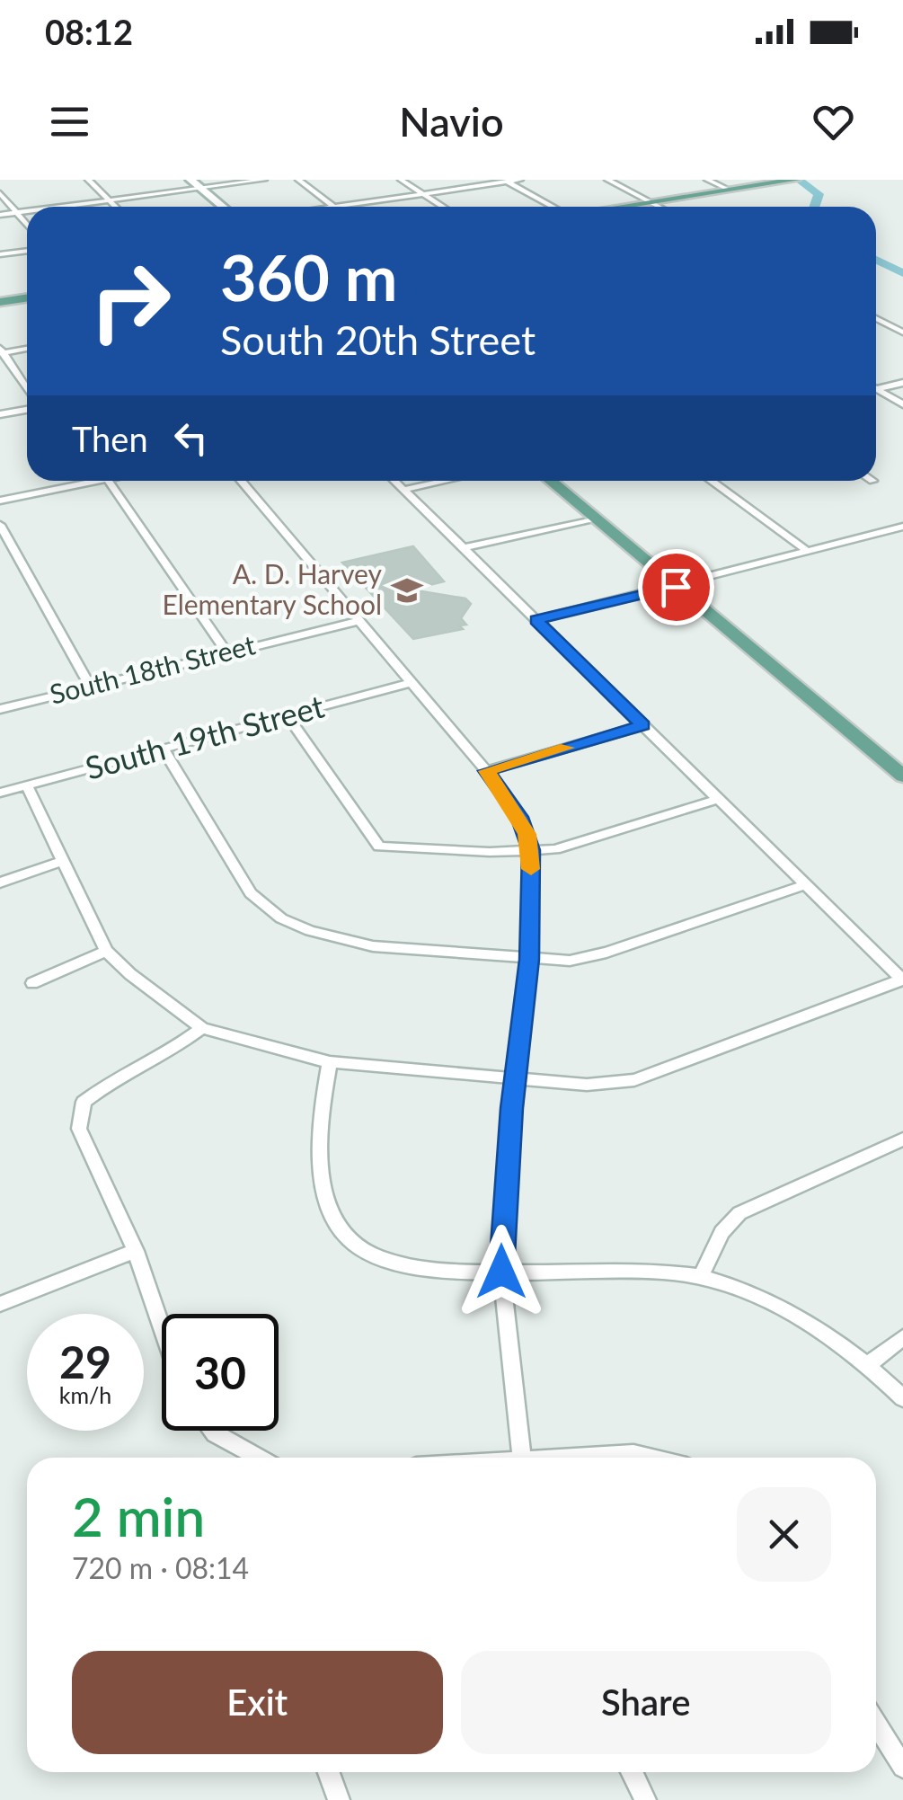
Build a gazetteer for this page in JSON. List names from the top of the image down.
{
  "streets": {
    "street": ["South 18th Street", "South 19th Street"]
  },
  "places": {
    "school or university": ["A. D. Harvey Elementary School"]
  },
  "page": {
    "status": "08:12",
    "header": "Navio",
    "turn": ["360 m", "South 20th Street"],
    "then": "Then",
    "speed": "29 km/h",
    "limit": "30",
    "heading": ["2 min", "720 m · 08:14"],
    "buttons": ["Exit", "Share"]
  }
}
